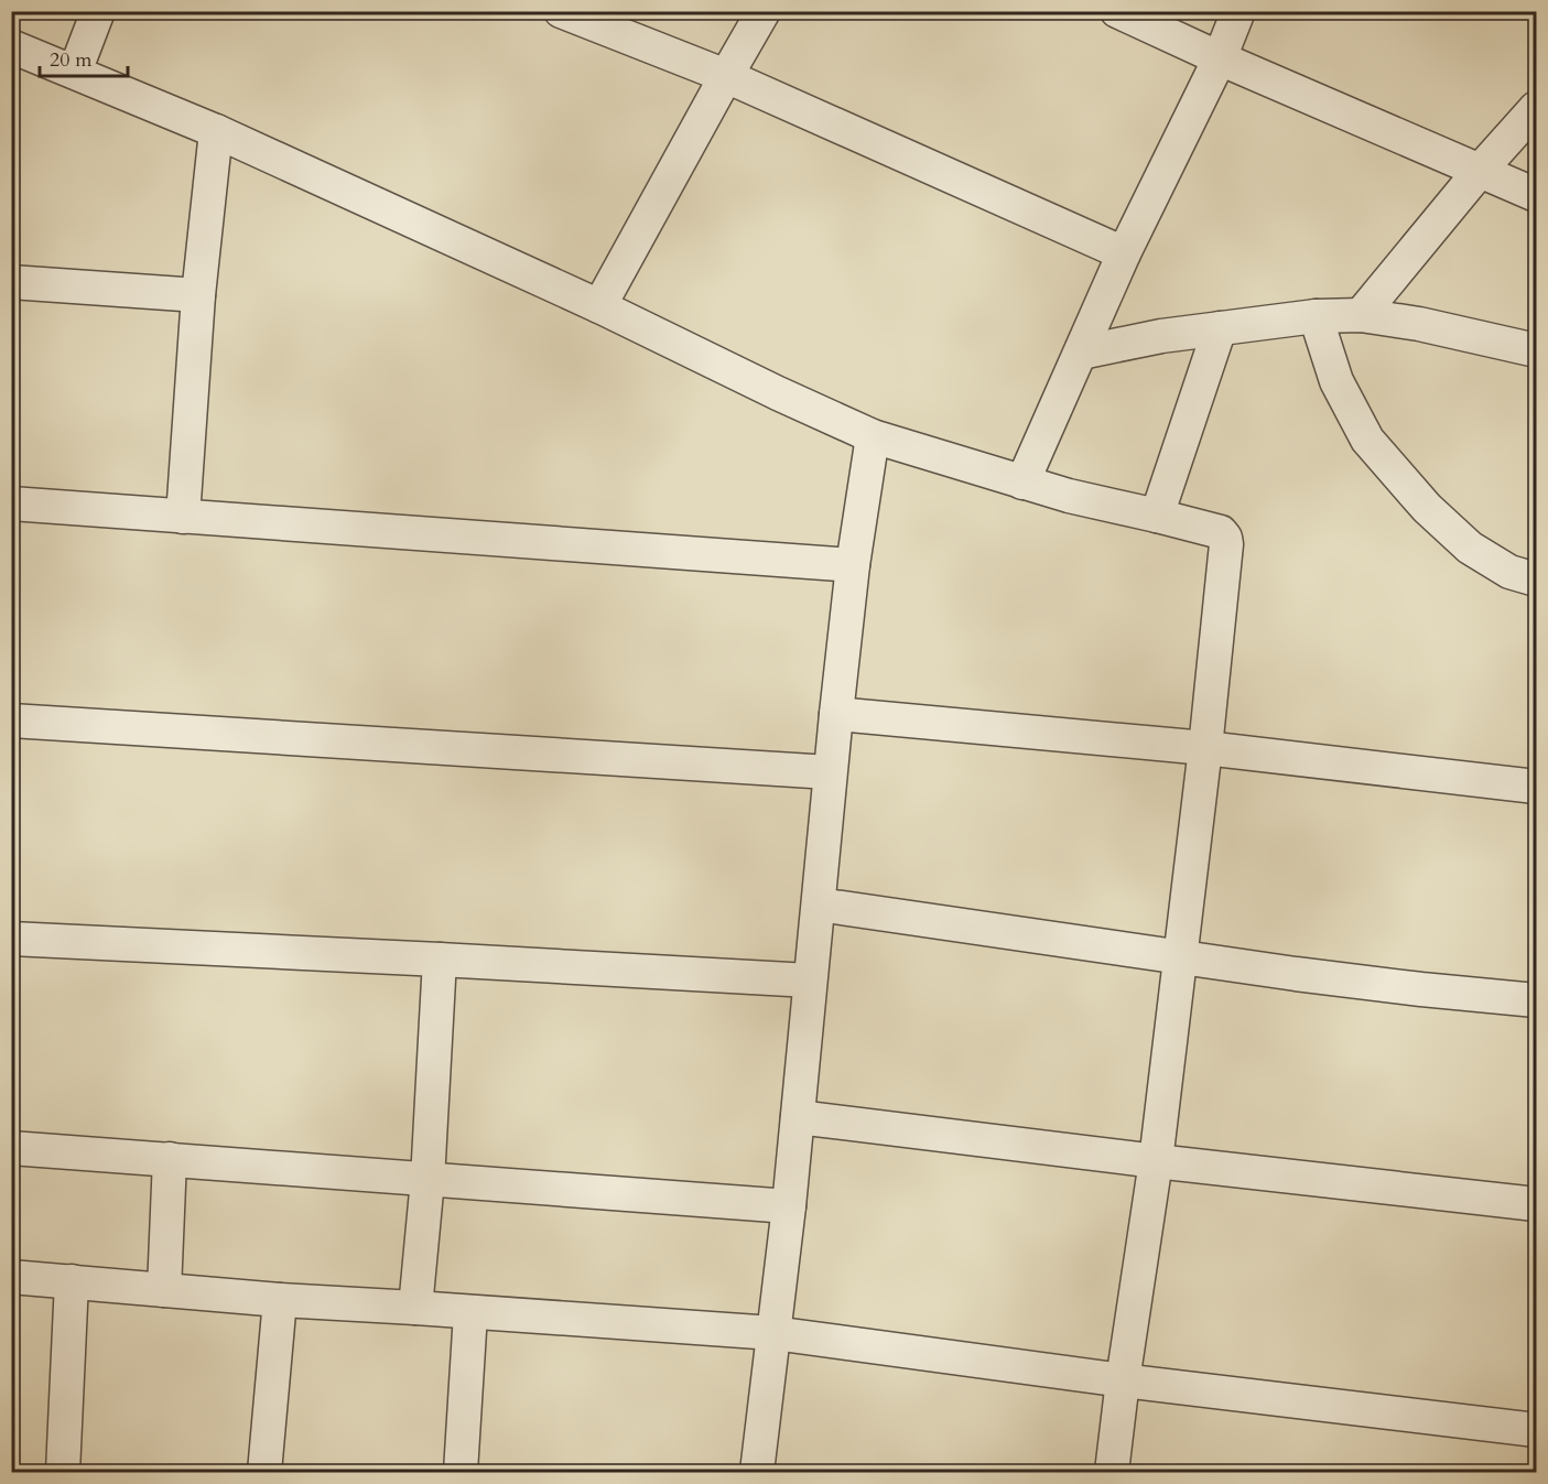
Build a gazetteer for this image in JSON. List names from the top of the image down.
{
  "scale_bar": "20 m"
}
